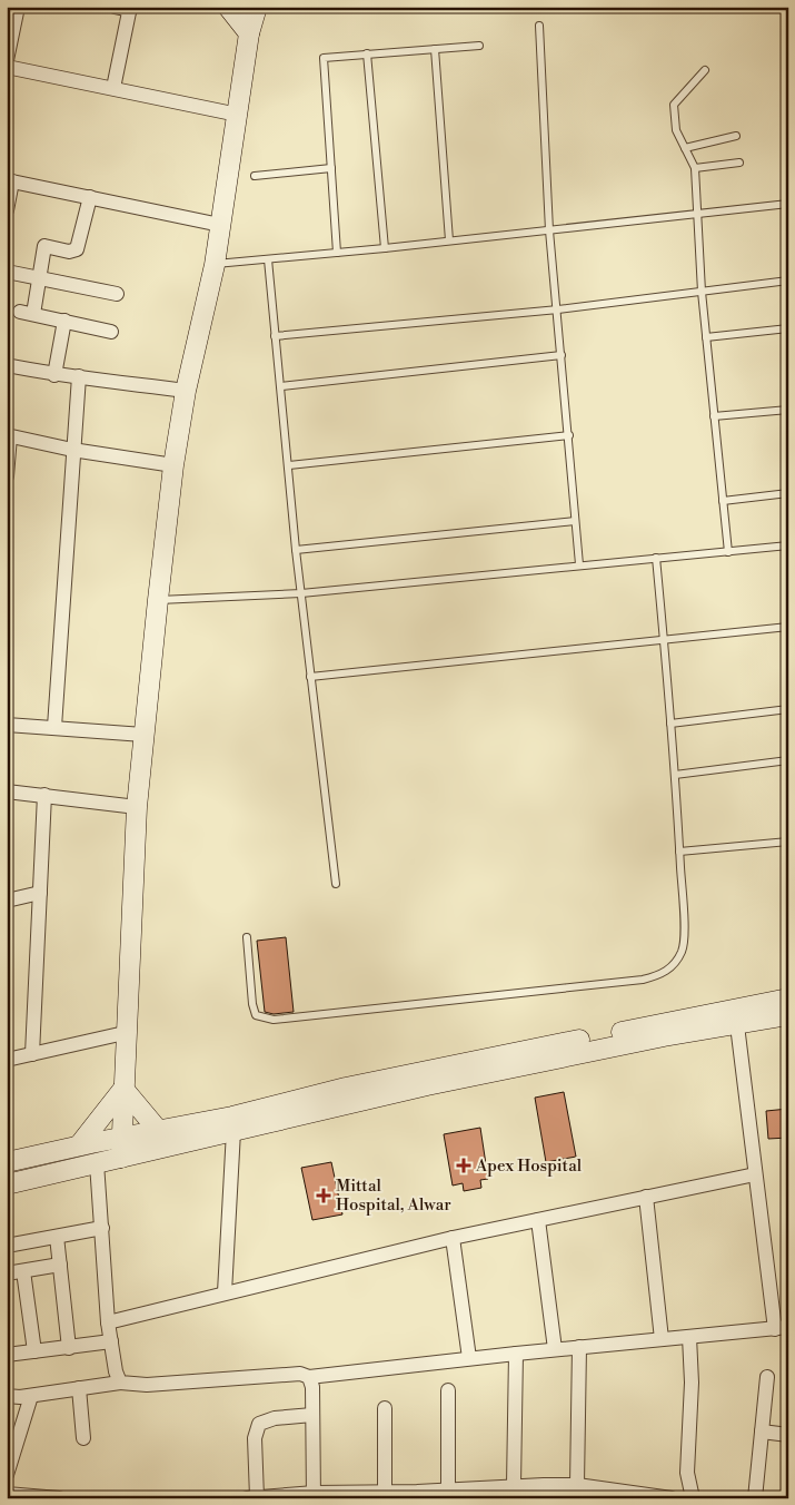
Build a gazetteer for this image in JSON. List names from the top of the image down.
{
  "places": {
    "health": ["Apex Hospital", "Mittal Hospital, Alwar"]
  }
}
